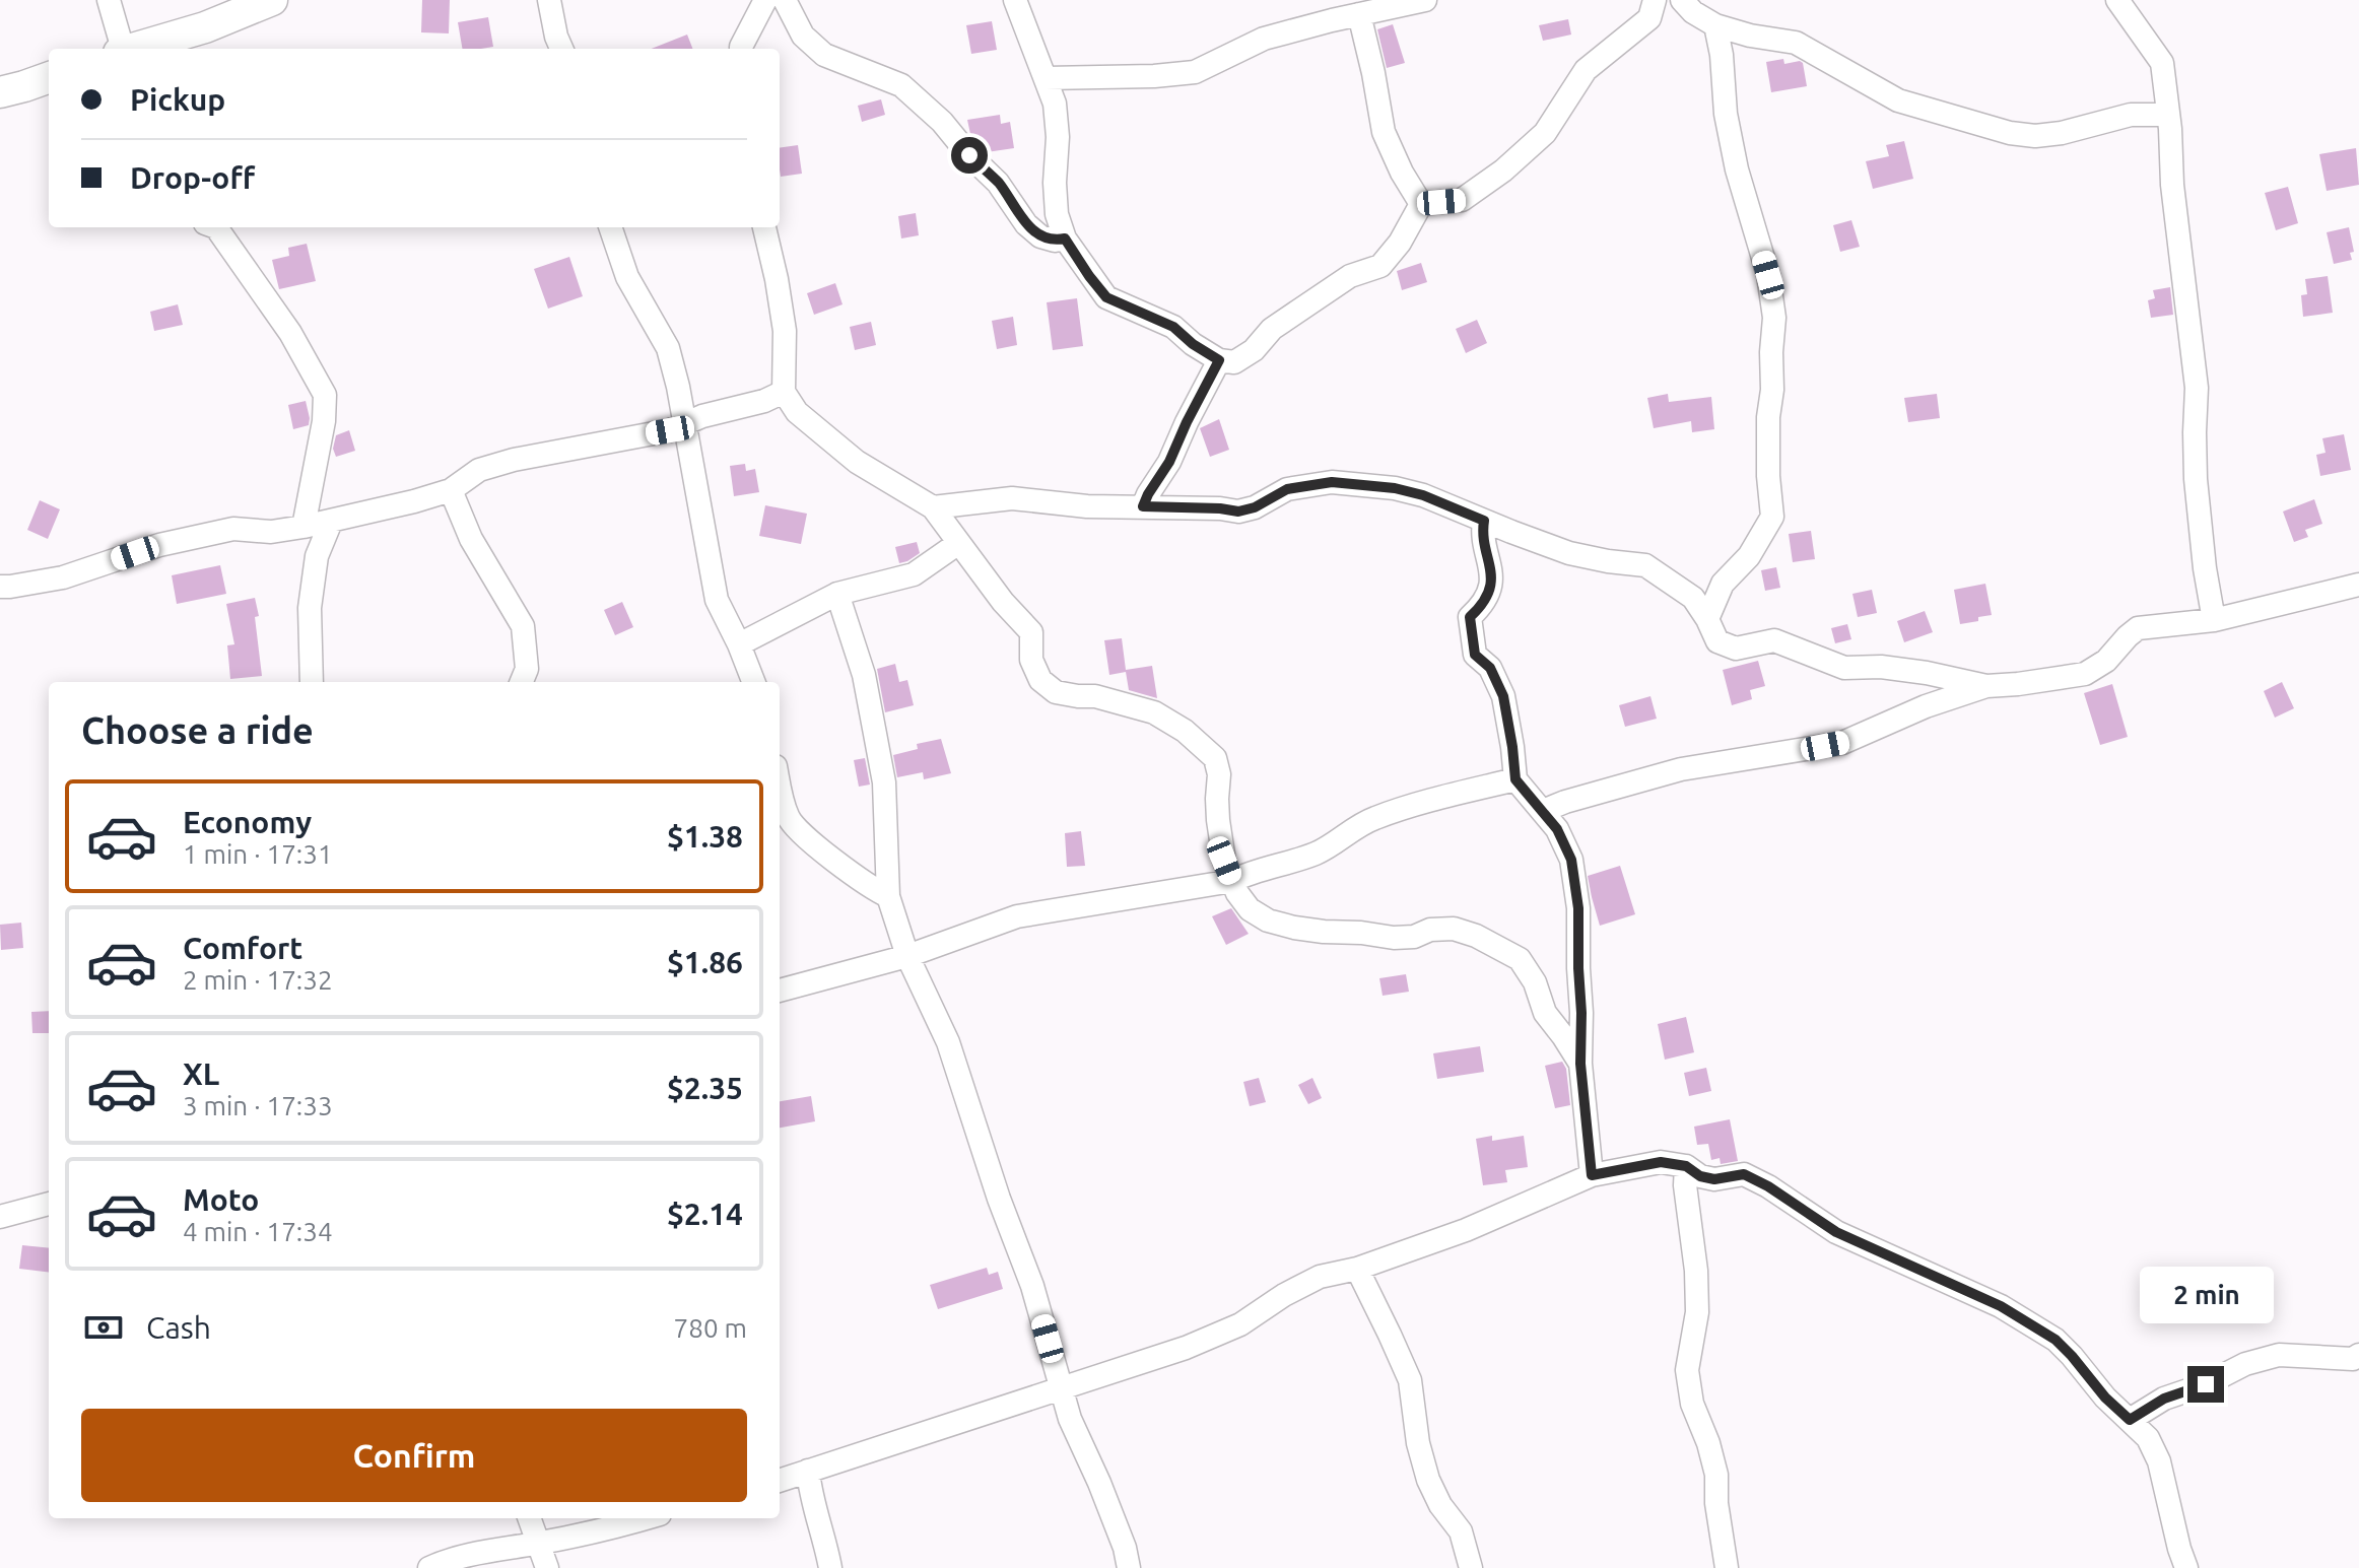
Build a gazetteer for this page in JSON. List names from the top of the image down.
{
  "page": {
    "banner": ["Pickup", "Drop-off"],
    "heading": "Choose a ride",
    "list": [
      {
        "name": "Economy",
        "note": "1 min · 17:31",
        "value": "$1.38"
      },
      {
        "name": "Comfort",
        "note": "2 min · 17:32",
        "value": "$1.86"
      },
      {
        "name": "XL",
        "note": "3 min · 17:33",
        "value": "$2.35"
      },
      {
        "name": "Moto",
        "note": "4 min · 17:34",
        "value": "$2.14"
      }
    ],
    "bubble": "2 min",
    "pay": ["Cash", "780 m"],
    "buttons": "Confirm"
  }
}
